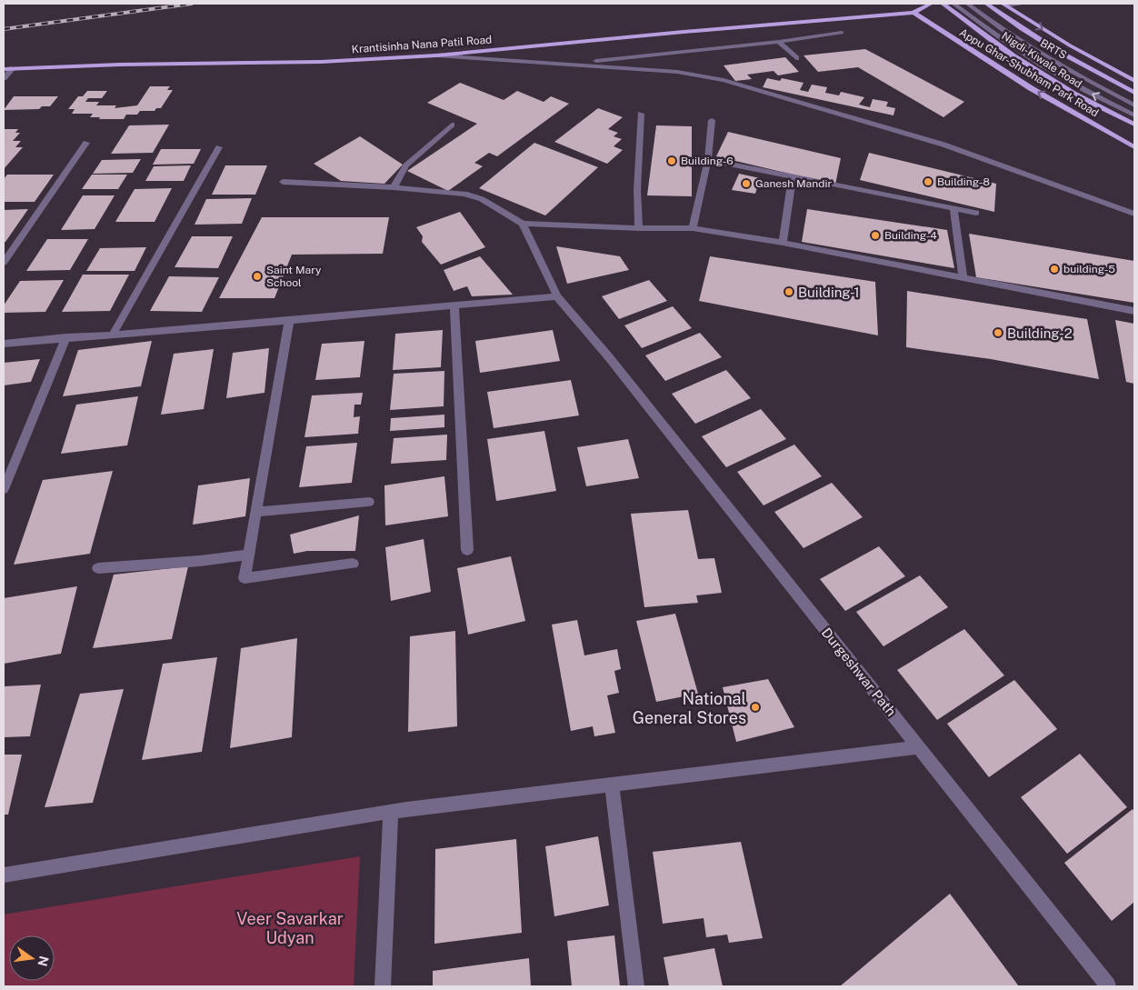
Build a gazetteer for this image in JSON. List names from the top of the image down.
{
  "streets": {
    "main road": ["Krantisinha Nana Patil Road", "Nigdi-Kiwale Road", "Appu Ghar-Shubham Park Road"],
    "street": ["BRTS", "Durgeshwar Path"]
  },
  "crossings": [
    ["Krantisinha Nana Patil Road", "Appu Ghar-Shubham Park Road"]
  ],
  "parks": ["Veer Savarkar Udyan"],
  "places": [
    "Building-6",
    "Building-8",
    "Ganesh Mandir",
    "Building-4",
    "building-5",
    "Saint Mary School",
    "Building-1",
    "Building-2",
    "National General Stores"
  ],
  "north": "right"
}
